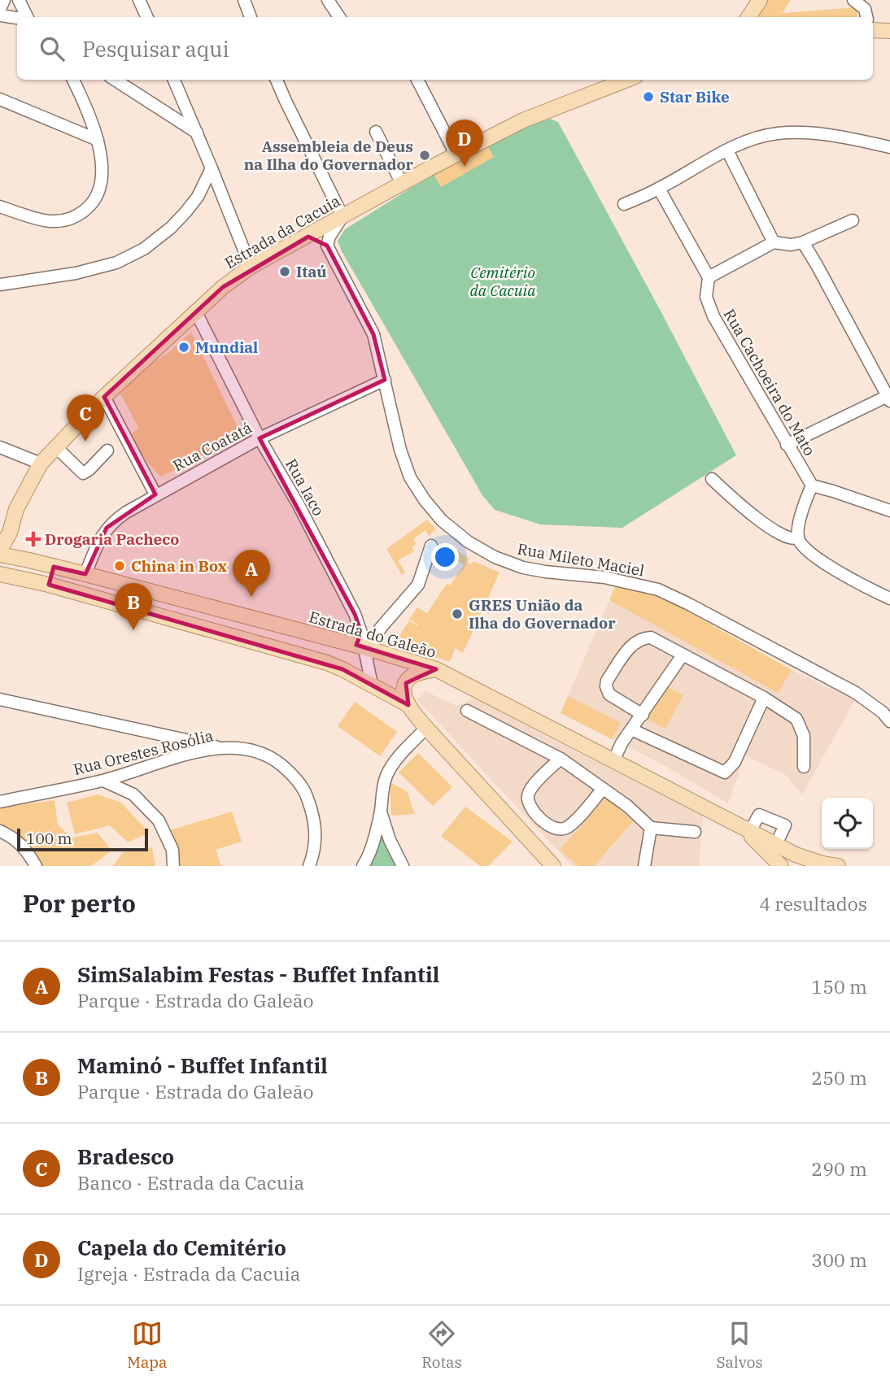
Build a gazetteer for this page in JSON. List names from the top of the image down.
{
  "streets": {
    "main road": ["Estrada da Cacuia", "Estrada do Galeão"],
    "street": [
      "Rua Cachoeira do Mato",
      "Rua Coatatá",
      "Rua Iaco",
      "Rua Mileto Maciel",
      "Rua Orestes Rosólia"
    ]
  },
  "crossings": [
    ["Estrada da Cacuia", "Rua Iaco"],
    ["Rua Coatatá", "Rua Iaco"],
    ["Rua Coatatá", "Rua Mileto Maciel"],
    ["Rua Coatatá", "Estrada do Galeão"]
  ],
  "parks": ["Cemitério da Cacuia"],
  "places": {
    "other": [
      "Star Bike",
      "Assembleia de Deus na Ilha do Governador",
      "Itaú",
      "Mundial",
      "China in Box",
      "GRES União da Ilha do Governador"
    ],
    "health": ["Drogaria Pacheco"]
  },
  "scale_bar": "100 m",
  "page": {
    "search": "Pesquisar aqui",
    "pins": [
      "D",
      "C",
      "A",
      "B"
    ],
    "scale": "100 m",
    "heading": ["Por perto", "4 resultados"],
    "list": [
      {
        "mark": "A",
        "name": "SimSalabim Festas - Buffet Infantil",
        "note": "Parque · Estrada do Galeão",
        "value": "150 m"
      },
      {
        "mark": "B",
        "name": "Maminó - Buffet Infantil",
        "note": "Parque · Estrada do Galeão",
        "value": "250 m"
      },
      {
        "mark": "C",
        "name": "Bradesco",
        "note": "Banco · Estrada da Cacuia",
        "value": "290 m"
      },
      {
        "mark": "D",
        "name": "Capela do Cemitério",
        "note": "Igreja · Estrada da Cacuia",
        "value": "300 m"
      }
    ],
    "nav": ["Mapa", "Rotas", "Salvos"]
  }
}
